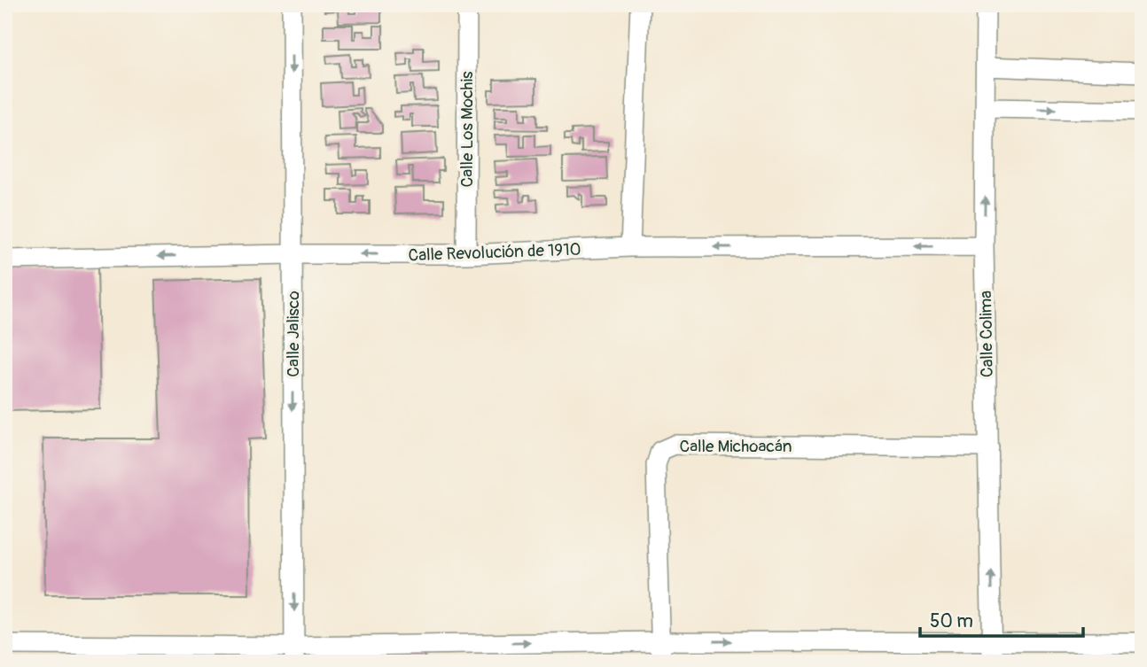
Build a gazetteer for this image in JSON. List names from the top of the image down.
{
  "streets": {
    "street": [
      "Calle Los Mochis",
      "Calle Revolución de 1910",
      "Calle Jalisco",
      "Calle Colima",
      "Calle Michoacán"
    ]
  },
  "crossings": [
    ["Calle Los Mochis", "Calle Revolución de 1910"],
    ["Calle Revolución de 1910", "Calle Jalisco"],
    ["Calle Revolución de 1910", "Calle Colima"],
    ["Calle Colima", "Calle Michoacán"]
  ],
  "one_way": ["Calle Revolución de 1910", "Calle Jalisco", "Calle Colima"],
  "scale_bar": "50 m"
}
